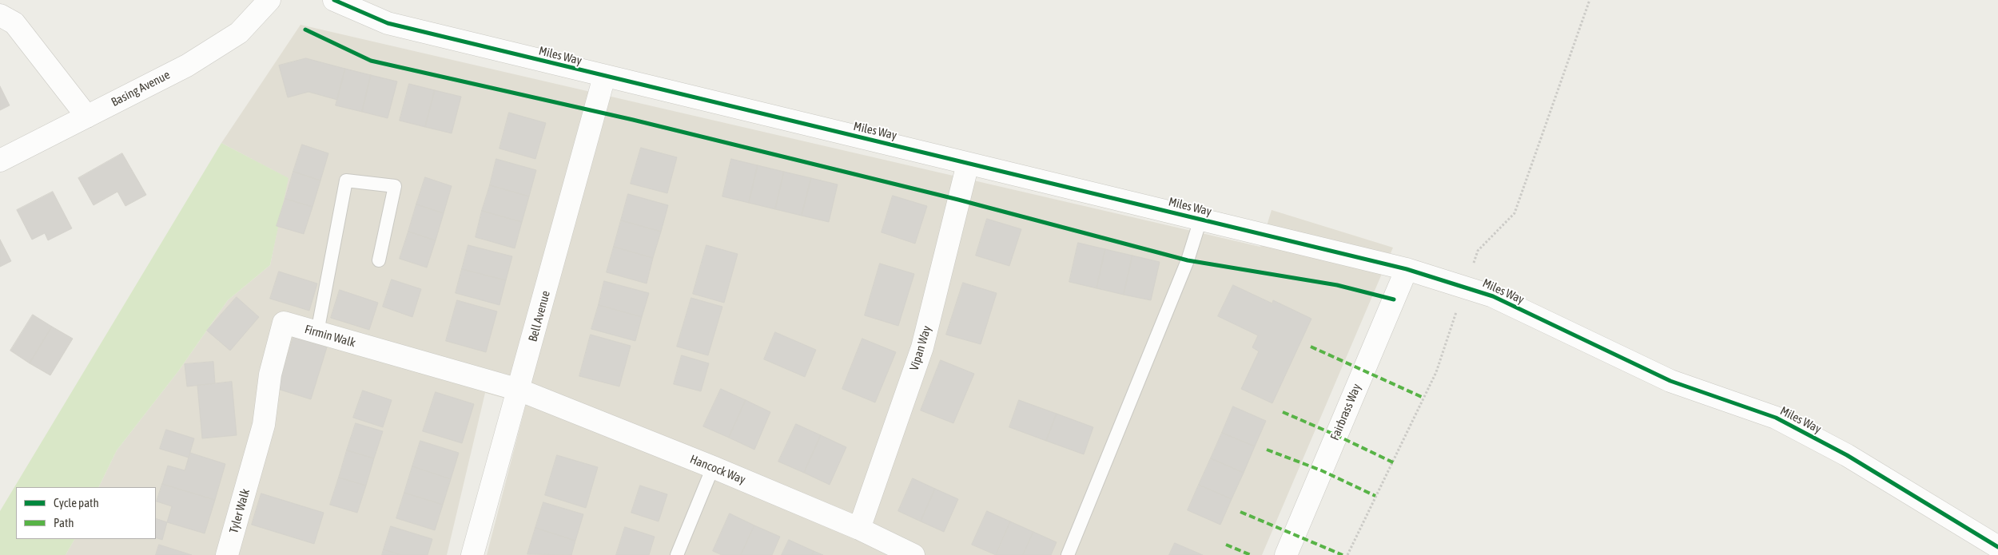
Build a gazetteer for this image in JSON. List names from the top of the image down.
{
  "streets": {
    "street": [
      "Miles Way",
      "Basing Avenue",
      "Bell Avenue",
      "Firmin Walk",
      "Vipan Way",
      "Fairbrass Way",
      "Hancock Way",
      "Tyler Walk"
    ]
  },
  "crossings": [
    ["Miles Way", "Bell Avenue"],
    ["Miles Way", "Vipan Way"],
    ["Miles Way", "Fairbrass Way"],
    ["Bell Avenue", "Firmin Walk"],
    ["Bell Avenue", "Hancock Way"],
    ["Firmin Walk", "Hancock Way"],
    ["Firmin Walk", "Tyler Walk"],
    ["Vipan Way", "Hancock Way"]
  ],
  "legend": ["Cycle path", "Path"]
}
